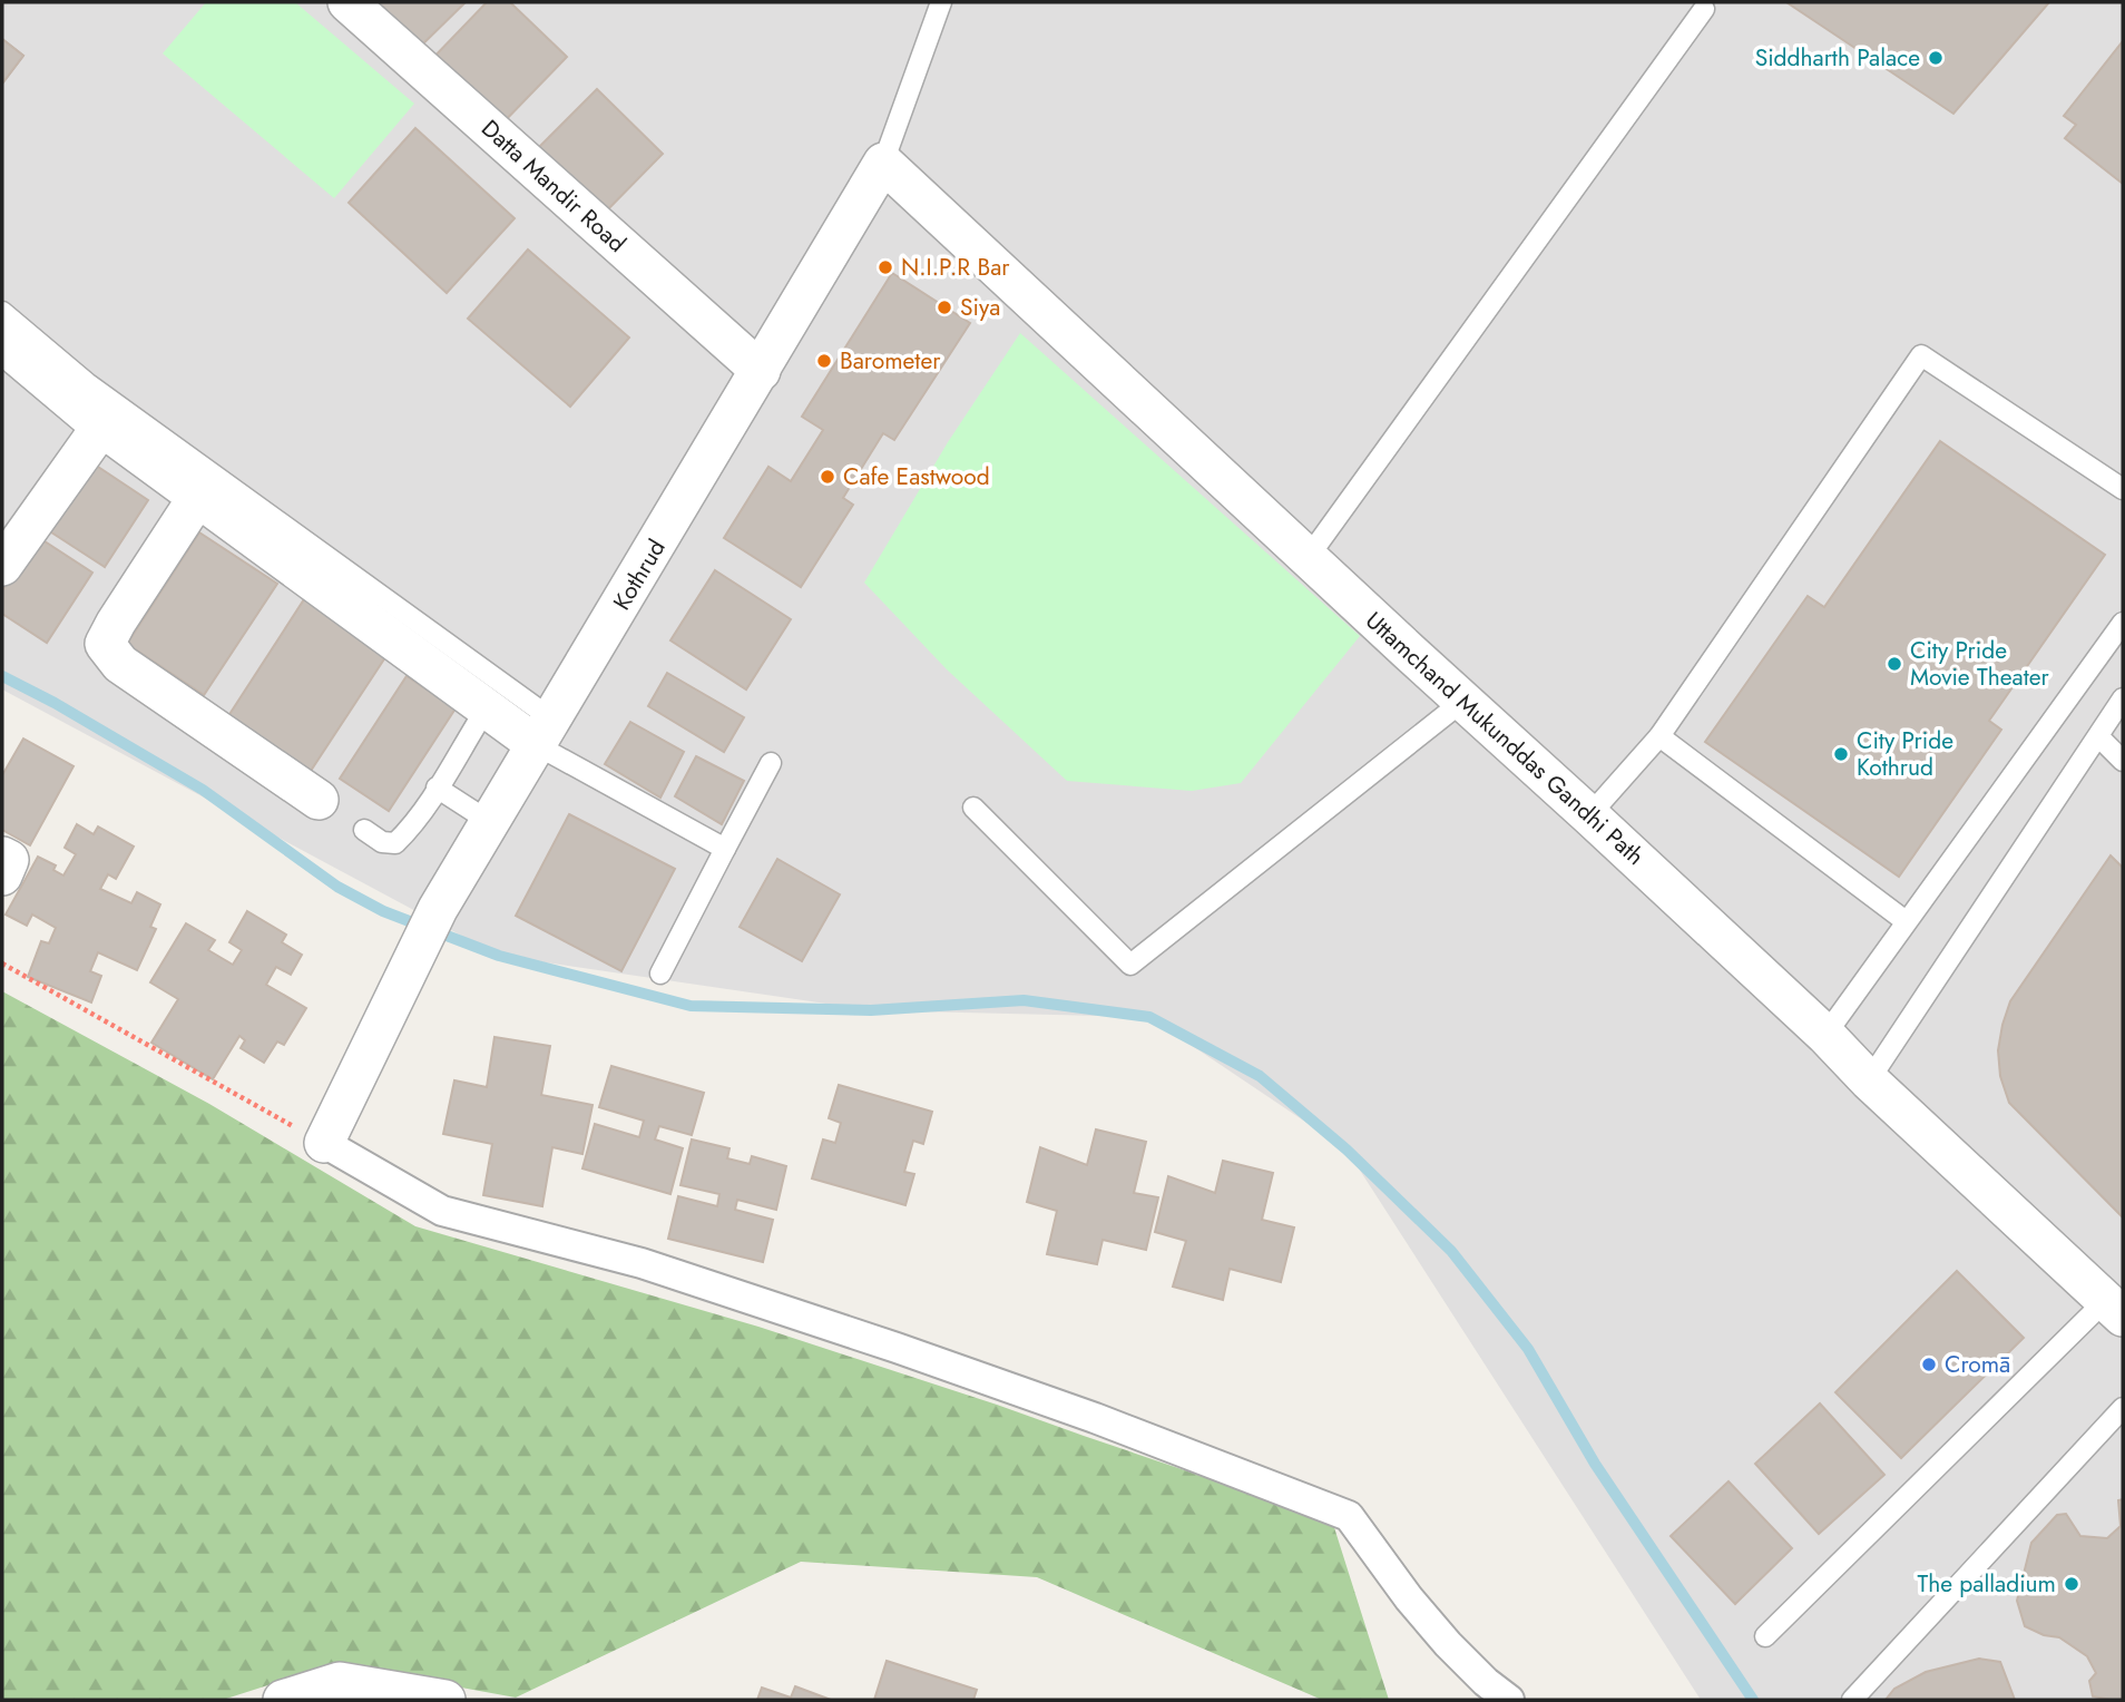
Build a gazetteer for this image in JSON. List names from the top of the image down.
{
  "streets": {
    "street": ["Datta Mandir Road", "Kothrud", "Uttamchand Mukunddas Gandhi Path"]
  },
  "crossings": [
    ["Datta Mandir Road", "Kothrud"],
    ["Kothrud", "Uttamchand Mukunddas Gandhi Path"]
  ],
  "places": [
    "Siddharth Palace",
    "N.I.P.R Bar",
    "Siya",
    "Barometer",
    "Cafe Eastwood",
    "City Pride Movie Theater",
    "City Pride Kothrud",
    "Cromā",
    "The palladium"
  ]
}
